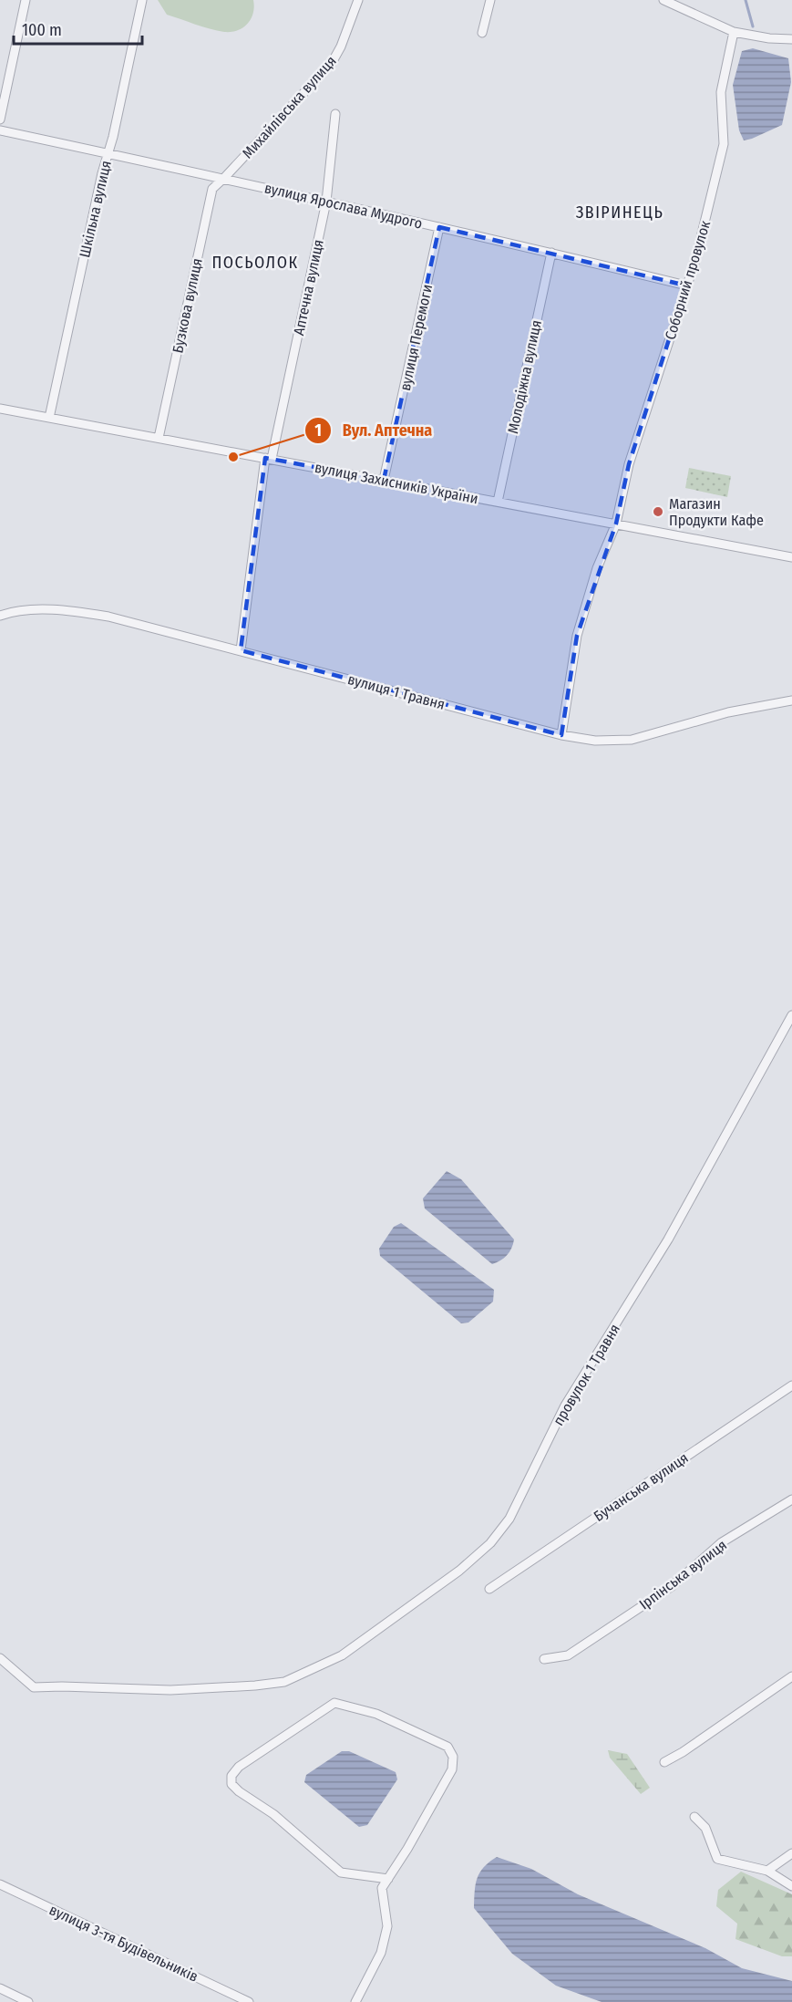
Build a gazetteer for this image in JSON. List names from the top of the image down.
{
  "streets": {
    "street": [
      "Михайлівська вулиця",
      "вулиця Ярослава Мудрого",
      "Шкільна вулиця",
      "Соборний провулок",
      "Аптечна вулиця",
      "Бузкова вулиця",
      "вулиця Перемоги",
      "Молодіжна вулиця",
      "вулиця Захисників України",
      "вулиця 1 Травня",
      "провулок 1 Травня",
      "Бучанська вулиця",
      "Ірпінська вулиця",
      "вулиця 3-тя Будівельників"
    ]
  },
  "crossings": [
    ["Михайлівська вулиця", "вулиця Ярослава Мудрого"],
    ["Михайлівська вулиця", "Бузкова вулиця"],
    ["вулиця Ярослава Мудрого", "Шкільна вулиця"],
    ["вулиця Ярослава Мудрого", "Соборний провулок"],
    ["вулиця Ярослава Мудрого", "Аптечна вулиця"],
    ["вулиця Ярослава Мудрого", "Бузкова вулиця"],
    ["вулиця Ярослава Мудрого", "вулиця Перемоги"],
    ["вулиця Ярослава Мудрого", "Молодіжна вулиця"],
    ["Шкільна вулиця", "вулиця Захисників України"],
    ["Соборний провулок", "вулиця Захисників України"],
    ["Соборний провулок", "вулиця 1 Травня"],
    ["Аптечна вулиця", "вулиця Захисників України"],
    ["Аптечна вулиця", "вулиця 1 Травня"],
    ["Бузкова вулиця", "вулиця Захисників України"],
    ["вулиця Перемоги", "вулиця Захисників України"],
    ["Молодіжна вулиця", "вулиця Захисників України"]
  ],
  "districts": ["ЗВІРИНЕЦЬ", "ПОСЬОЛОК"],
  "places": ["Вул. Аптечна", "Магазин Продукти Кафе"],
  "scale_bar": "100 m"
}
